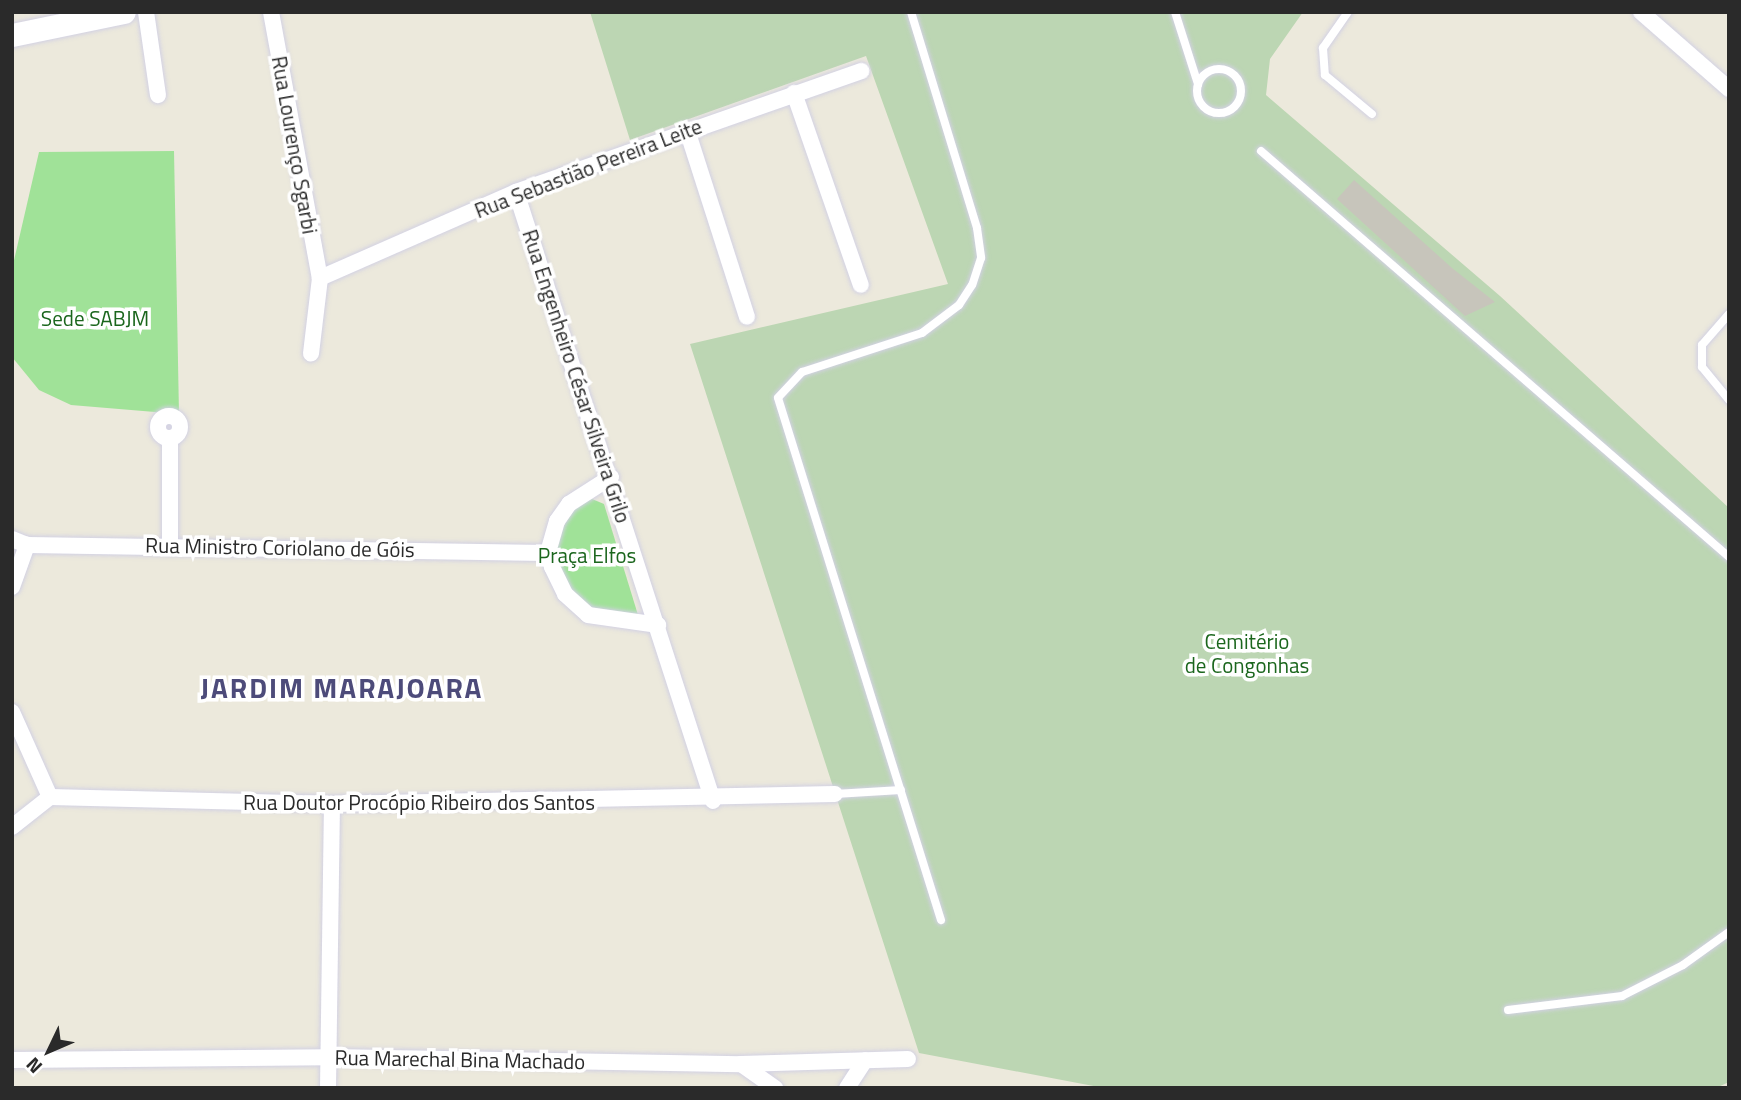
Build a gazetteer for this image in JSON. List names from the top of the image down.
{
  "streets": {
    "street": [
      "Rua Lourenço Sgarbi",
      "Rua Sebastião Pereira Leite",
      "Rua Engenheiro César Silveira Grilo",
      "Rua Ministro Coriolano de Góis",
      "Rua Doutor Procópio Ribeiro dos Santos",
      "Rua Marechal Bina Machado"
    ]
  },
  "crossings": [
    ["Rua Lourenço Sgarbi", "Rua Sebastião Pereira Leite"],
    ["Rua Sebastião Pereira Leite", "Rua Engenheiro César Silveira Grilo"],
    ["Rua Engenheiro César Silveira Grilo", "Rua Doutor Procópio Ribeiro dos Santos"]
  ],
  "districts": ["JARDIM MARAJOARA"],
  "parks": ["Sede SABJM", "Praça Elfos", "Cemitério de Congonhas"],
  "north": "bottom left"
}
